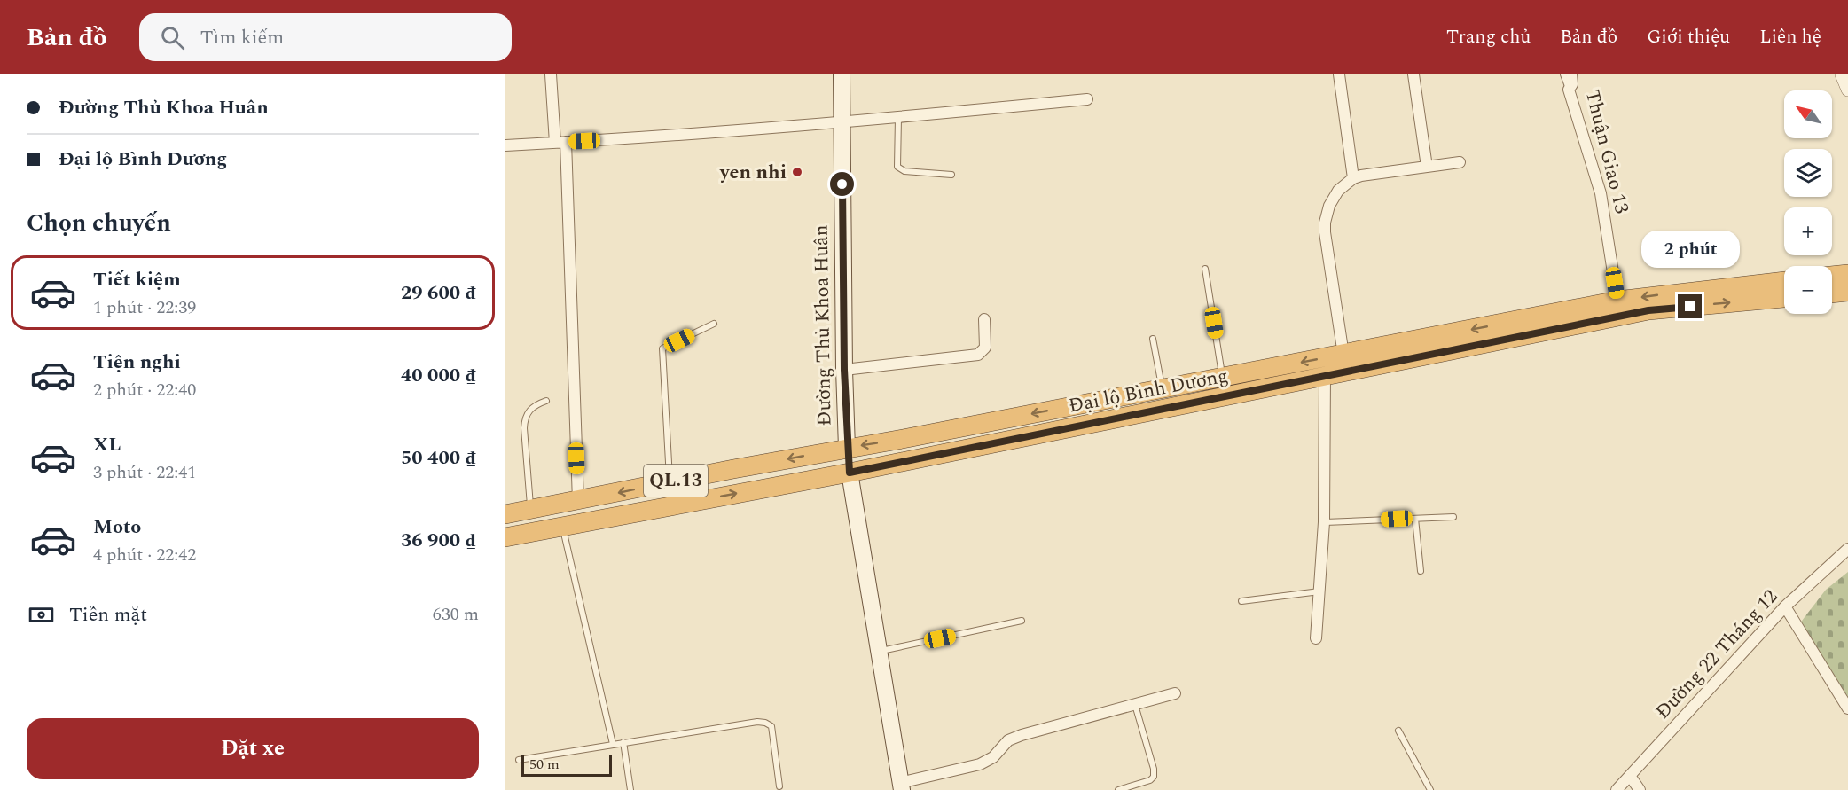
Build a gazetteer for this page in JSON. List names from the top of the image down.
{
  "streets": {
    "highway": ["Đại lộ Bình Dương", "QL.13"],
    "main road": ["Đường Thủ Khoa Huân"],
    "street": ["Thuận Giao 13", "Đường 22 Tháng 12"]
  },
  "crossings": [
    ["Thuận Giao 13", "Đại lộ Bình Dương"],
    ["Đường Thủ Khoa Huân", "Đại lộ Bình Dương"]
  ],
  "places": ["yen nhi"],
  "scale_bar": "50 m",
  "north": "top left",
  "page": {
    "header": "Bản đồ",
    "search": "Tìm kiếm",
    "nav": [
      "Trang chủ",
      "Bản đồ",
      "Giới thiệu",
      "Liên hệ"
    ],
    "banner": ["Đường Thủ Khoa Huân", "Đại lộ Bình Dương"],
    "map_buttons": ["+", "−"],
    "heading": "Chọn chuyến",
    "bubble": "2 phút",
    "list": [
      {
        "name": "Tiết kiệm",
        "note": "1 phút · 22:39",
        "value": "29 600 ₫"
      },
      {
        "name": "Tiện nghi",
        "note": "2 phút · 22:40",
        "value": "40 000 ₫"
      },
      {
        "name": "XL",
        "note": "3 phút · 22:41",
        "value": "50 400 ₫"
      },
      {
        "name": "Moto",
        "note": "4 phút · 22:42",
        "value": "36 900 ₫"
      }
    ],
    "pay": ["Tiền mặt", "630 m"],
    "buttons": "Đặt xe",
    "scale": "50 m"
  }
}
